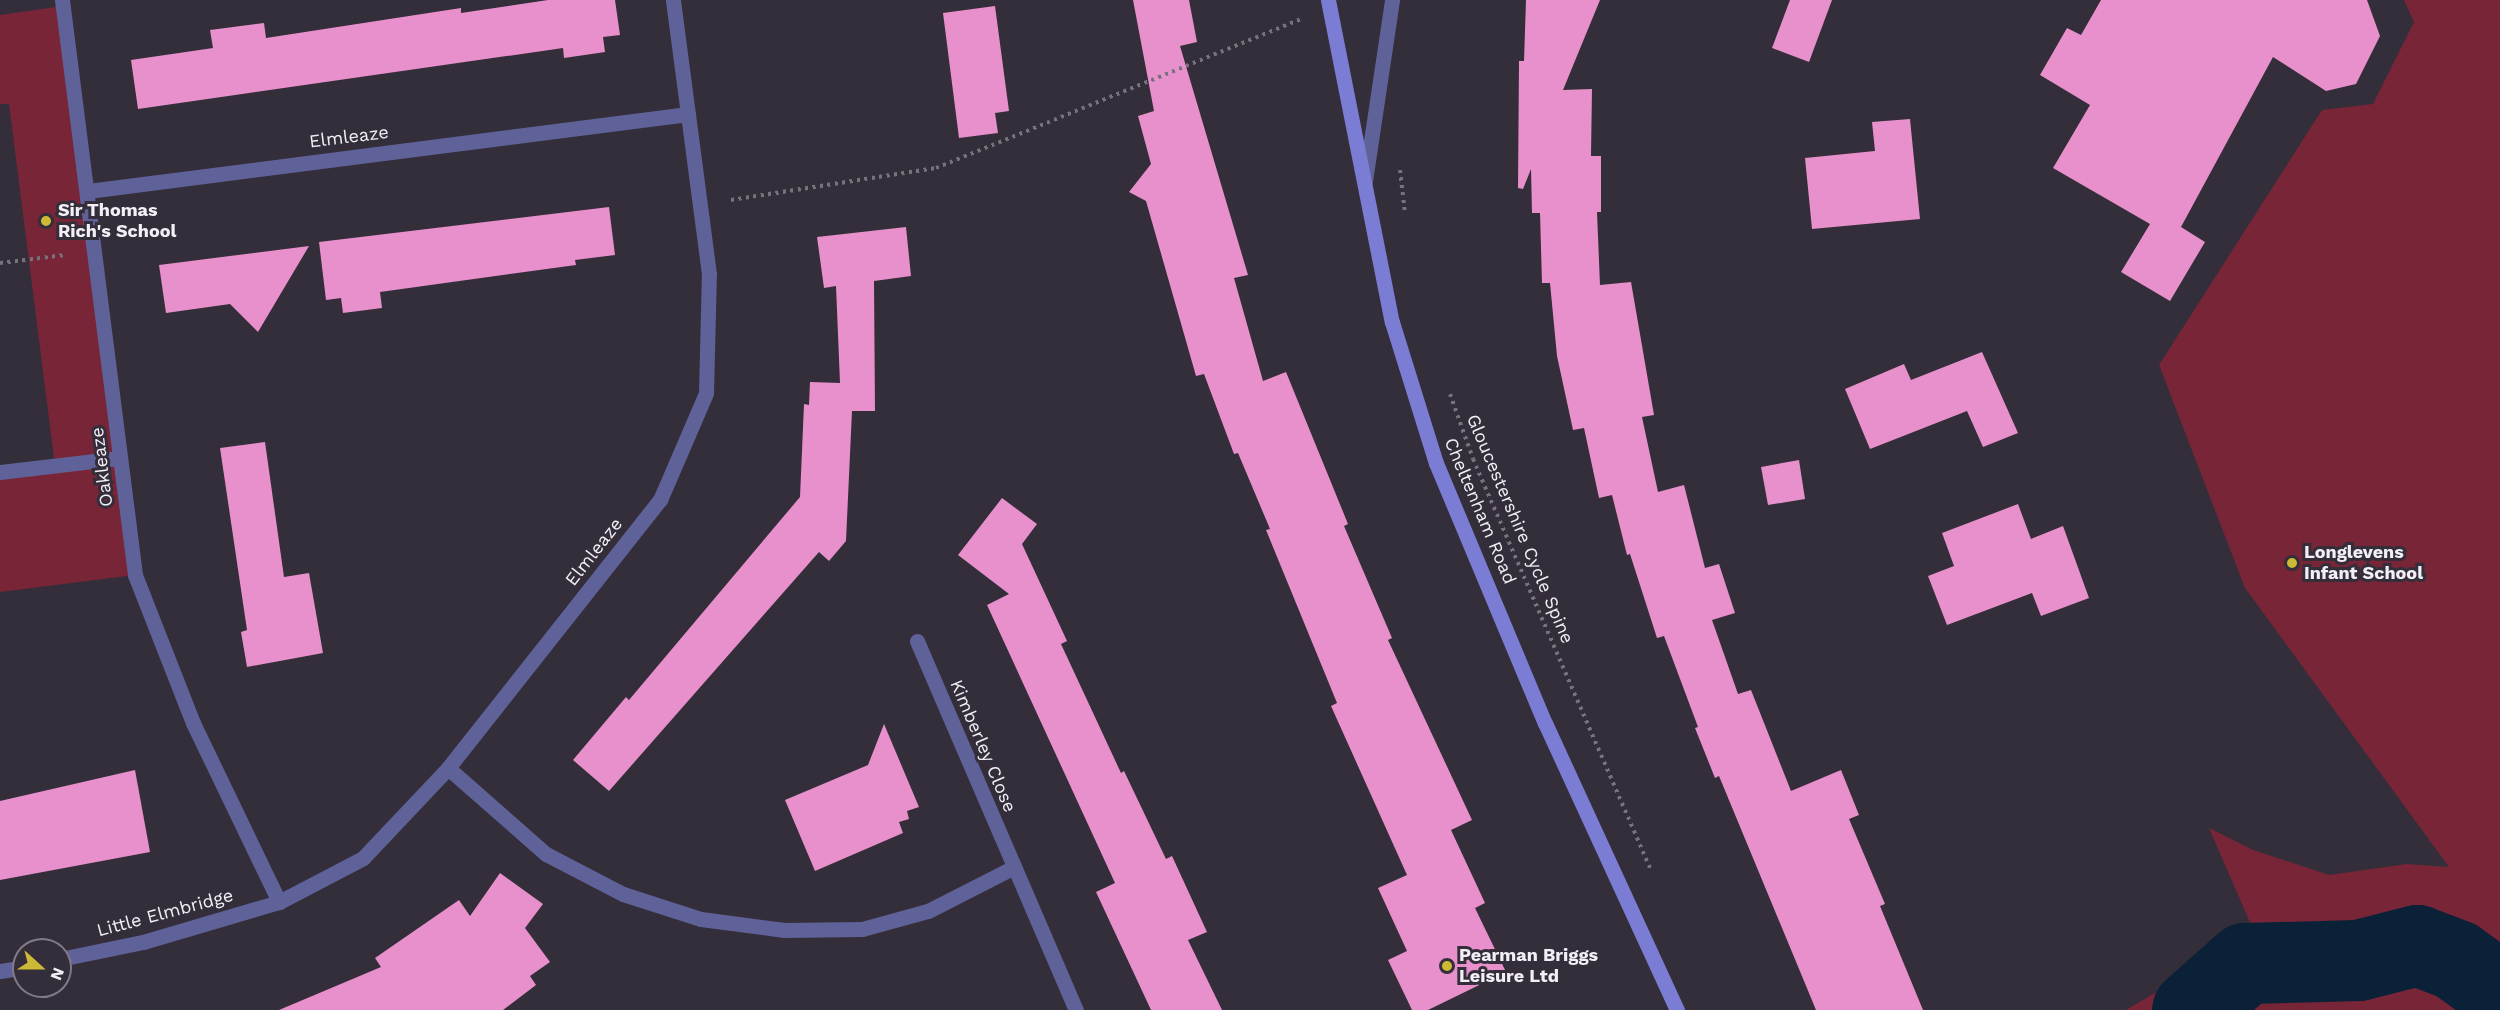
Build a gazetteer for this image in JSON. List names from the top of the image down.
{
  "streets": {
    "main road": ["Cheltenham Road"],
    "street": [
      "Elmleaze",
      "Oakleaze",
      "Kimberley Close",
      "Little Elmbridge"
    ],
    "path": ["Gloucestershire Cycle Spine"]
  },
  "crossings": [
    ["Elmleaze", "Oakleaze"],
    ["Elmleaze", "Little Elmbridge"],
    ["Oakleaze", "Little Elmbridge"]
  ],
  "places": ["Sir Thomas Rich's School", "Longlevens Infant School", "Pearman Briggs Leisure Ltd"],
  "north": "right"
}
